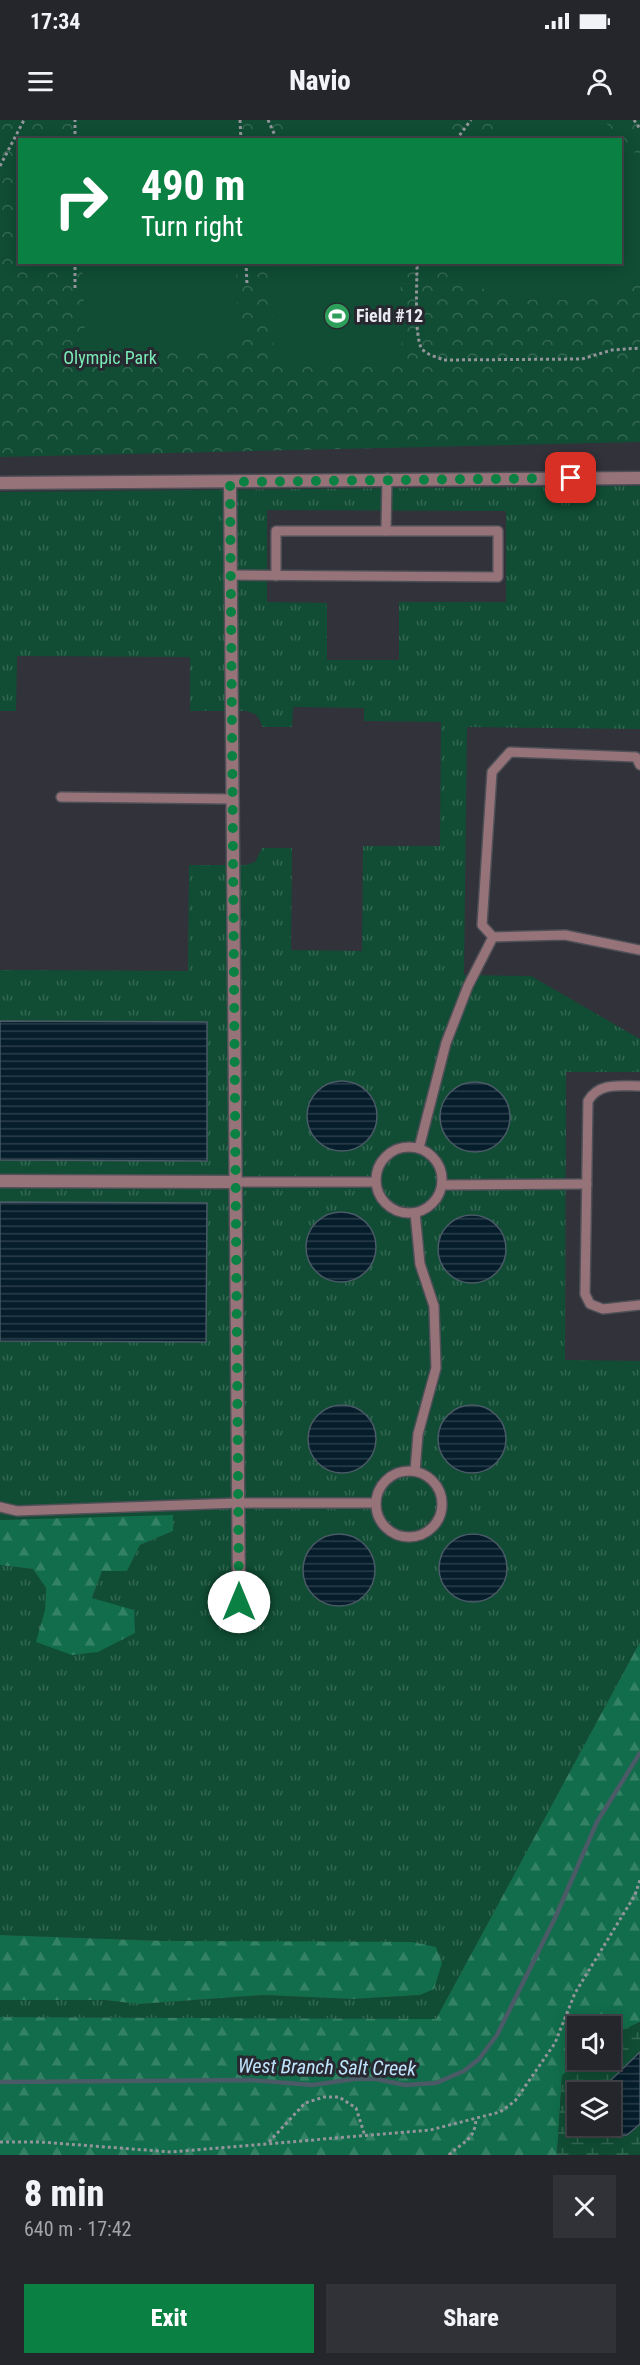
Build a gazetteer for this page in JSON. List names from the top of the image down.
{
  "water": ["West Branch Salt Creek"],
  "parks": ["Olympic Park"],
  "places": {
    "sports": ["Field #12"]
  },
  "page": {
    "status": "17:34",
    "header": "Navio",
    "turn": ["490 m", "Turn right"],
    "heading": ["8 min", "640 m · 17:42"],
    "buttons": ["Exit", "Share"]
  }
}
